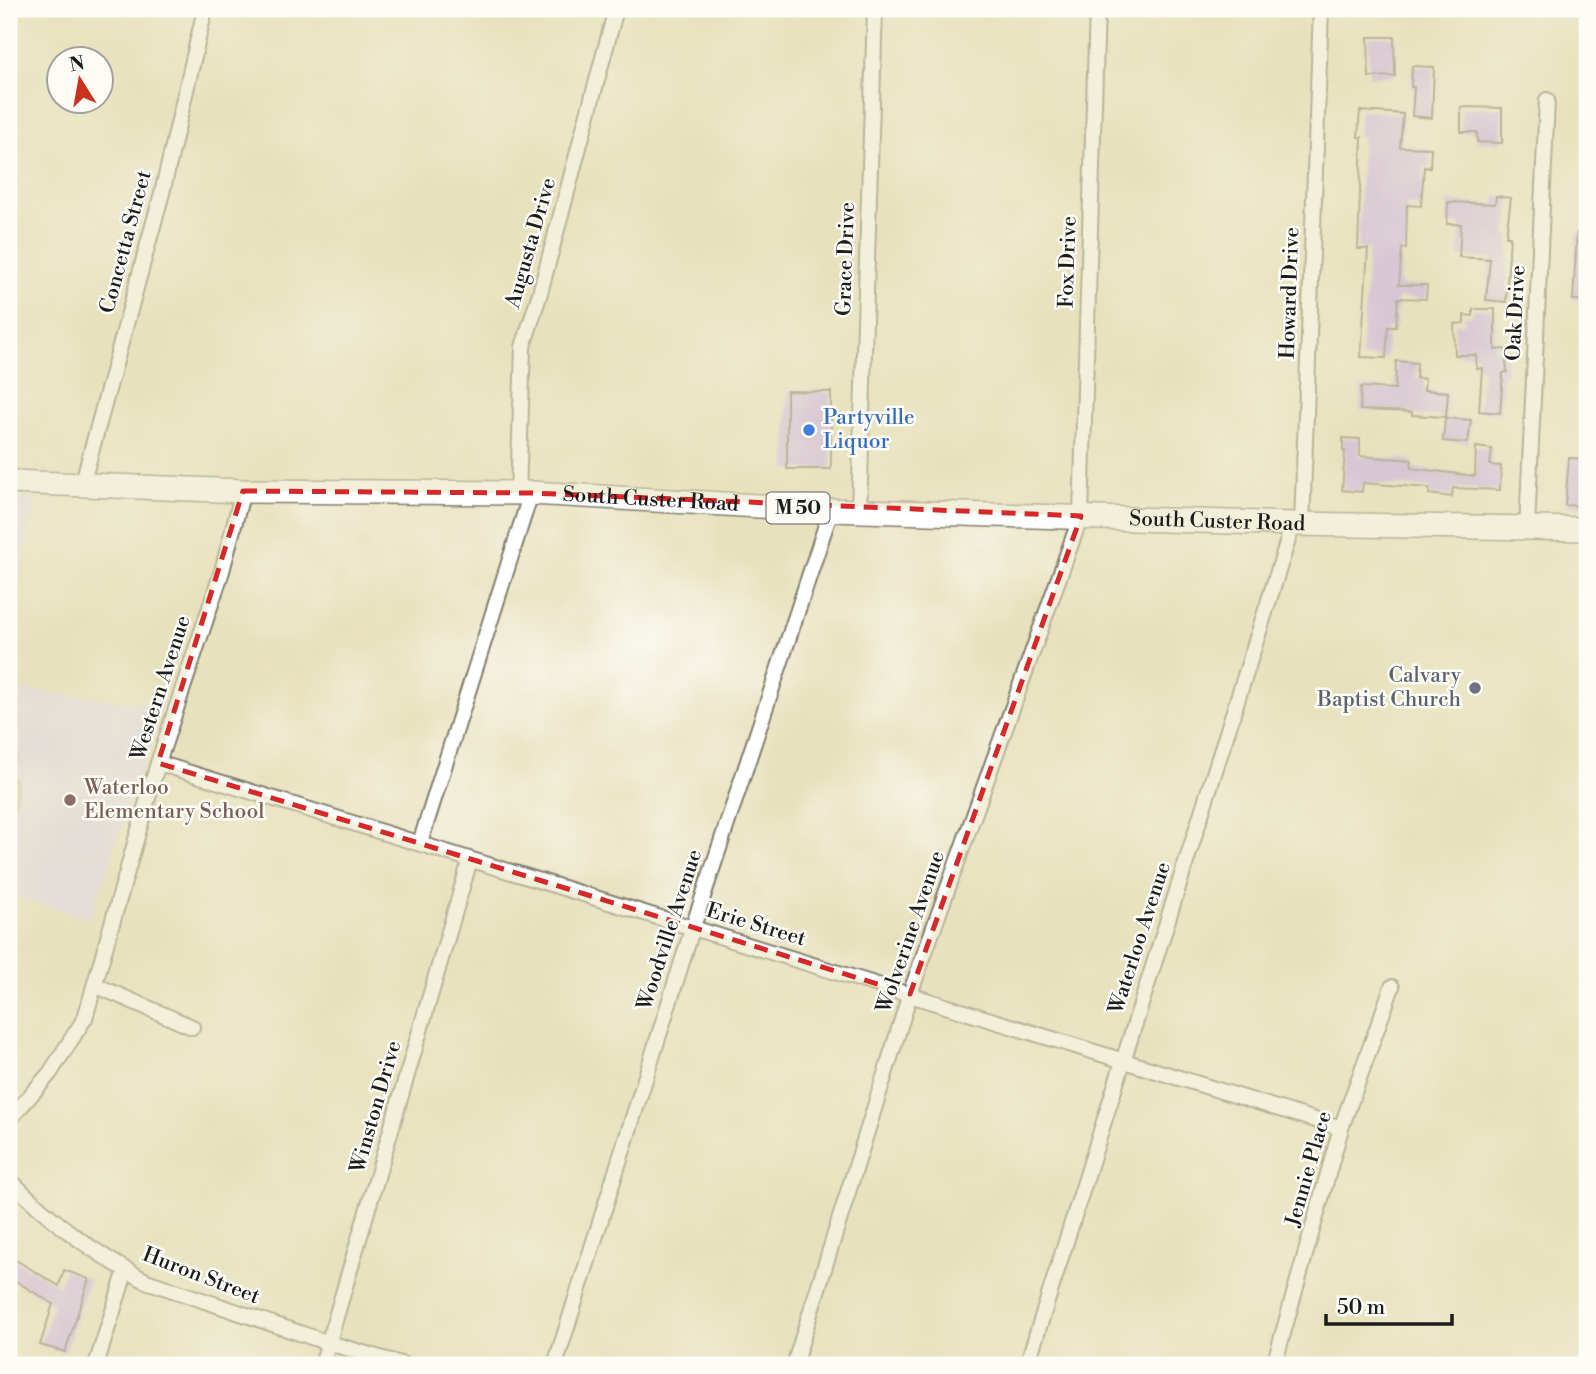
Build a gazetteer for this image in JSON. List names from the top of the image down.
{
  "streets": {
    "main road": ["South Custer Road", "M 50"],
    "street": [
      "Concetta Street",
      "Augusta Drive",
      "Grace Drive",
      "Fox Drive",
      "Howard Drive",
      "Oak Drive",
      "Western Avenue",
      "Erie Street",
      "Woodville Avenue",
      "Wolverine Avenue",
      "Waterloo Avenue",
      "Winston Drive",
      "Jennie Place",
      "Huron Street"
    ]
  },
  "crossings": [
    ["Concetta Street", "South Custer Road"],
    ["Augusta Drive", "South Custer Road"],
    ["Grace Drive", "South Custer Road"],
    ["Fox Drive", "South Custer Road"],
    ["Fox Drive", "Wolverine Avenue"],
    ["Howard Drive", "South Custer Road"],
    ["Howard Drive", "Waterloo Avenue"],
    ["Oak Drive", "South Custer Road"],
    ["South Custer Road", "Western Avenue"],
    ["South Custer Road", "Woodville Avenue"],
    ["South Custer Road", "Wolverine Avenue"],
    ["South Custer Road", "Waterloo Avenue"],
    ["Western Avenue", "Erie Street"],
    ["Erie Street", "Woodville Avenue"],
    ["Erie Street", "Wolverine Avenue"],
    ["Erie Street", "Waterloo Avenue"],
    ["Erie Street", "Winston Drive"],
    ["Erie Street", "Jennie Place"],
    ["Winston Drive", "Huron Street"]
  ],
  "places": ["Partyville Liquor", "Calvary Baptist Church", "Waterloo Elementary School"],
  "scale_bar": "50 m",
  "north": "top"
}
